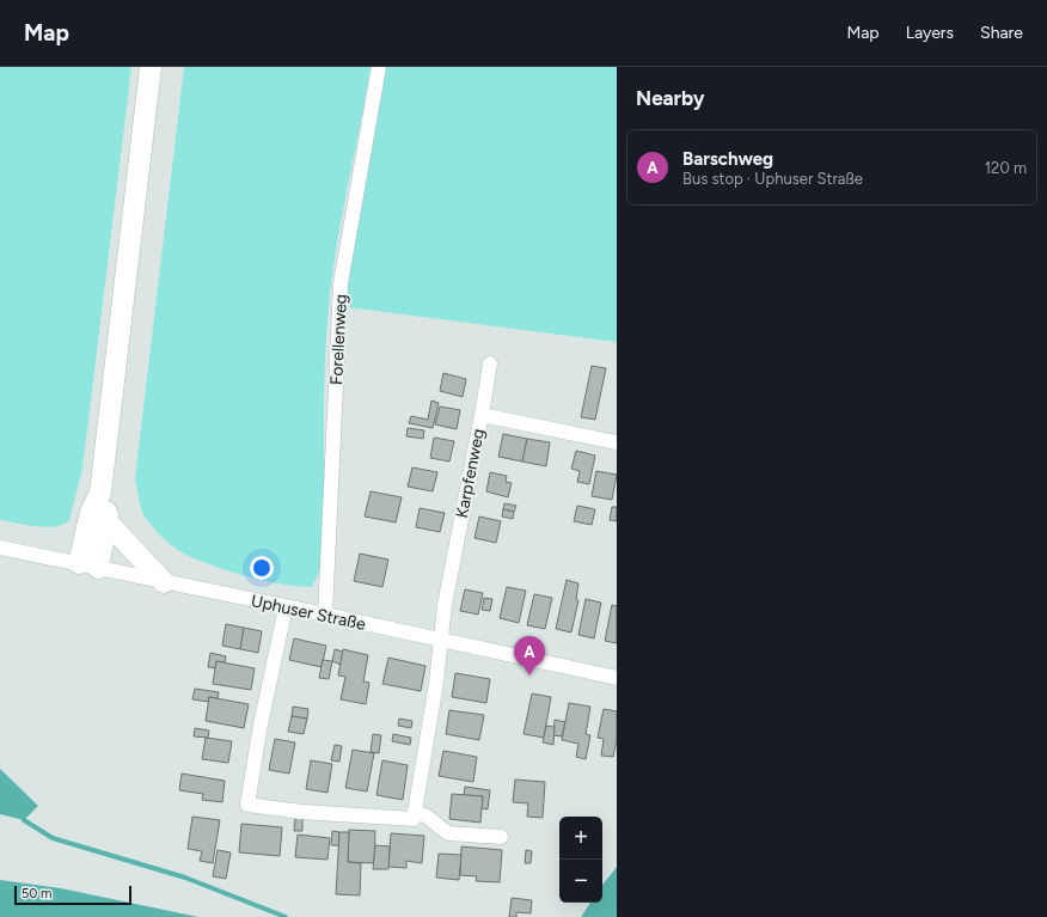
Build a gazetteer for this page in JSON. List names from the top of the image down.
{
  "streets": {
    "street": ["Forellenweg", "Karpfenweg", "Uphuser Straße"]
  },
  "crossings": [
    ["Forellenweg", "Uphuser Straße"],
    ["Karpfenweg", "Uphuser Straße"]
  ],
  "scale_bar": "50 m",
  "page": {
    "header": "Map",
    "nav": ["Map", "Layers", "Share"],
    "heading": "Nearby",
    "list": [
      {
        "mark": "A",
        "name": "Barschweg",
        "note": "Bus stop · Uphuser Straße",
        "value": "120 m"
      }
    ],
    "pins": "A",
    "map_buttons": ["+", "−"],
    "scale": "50 m"
  }
}
